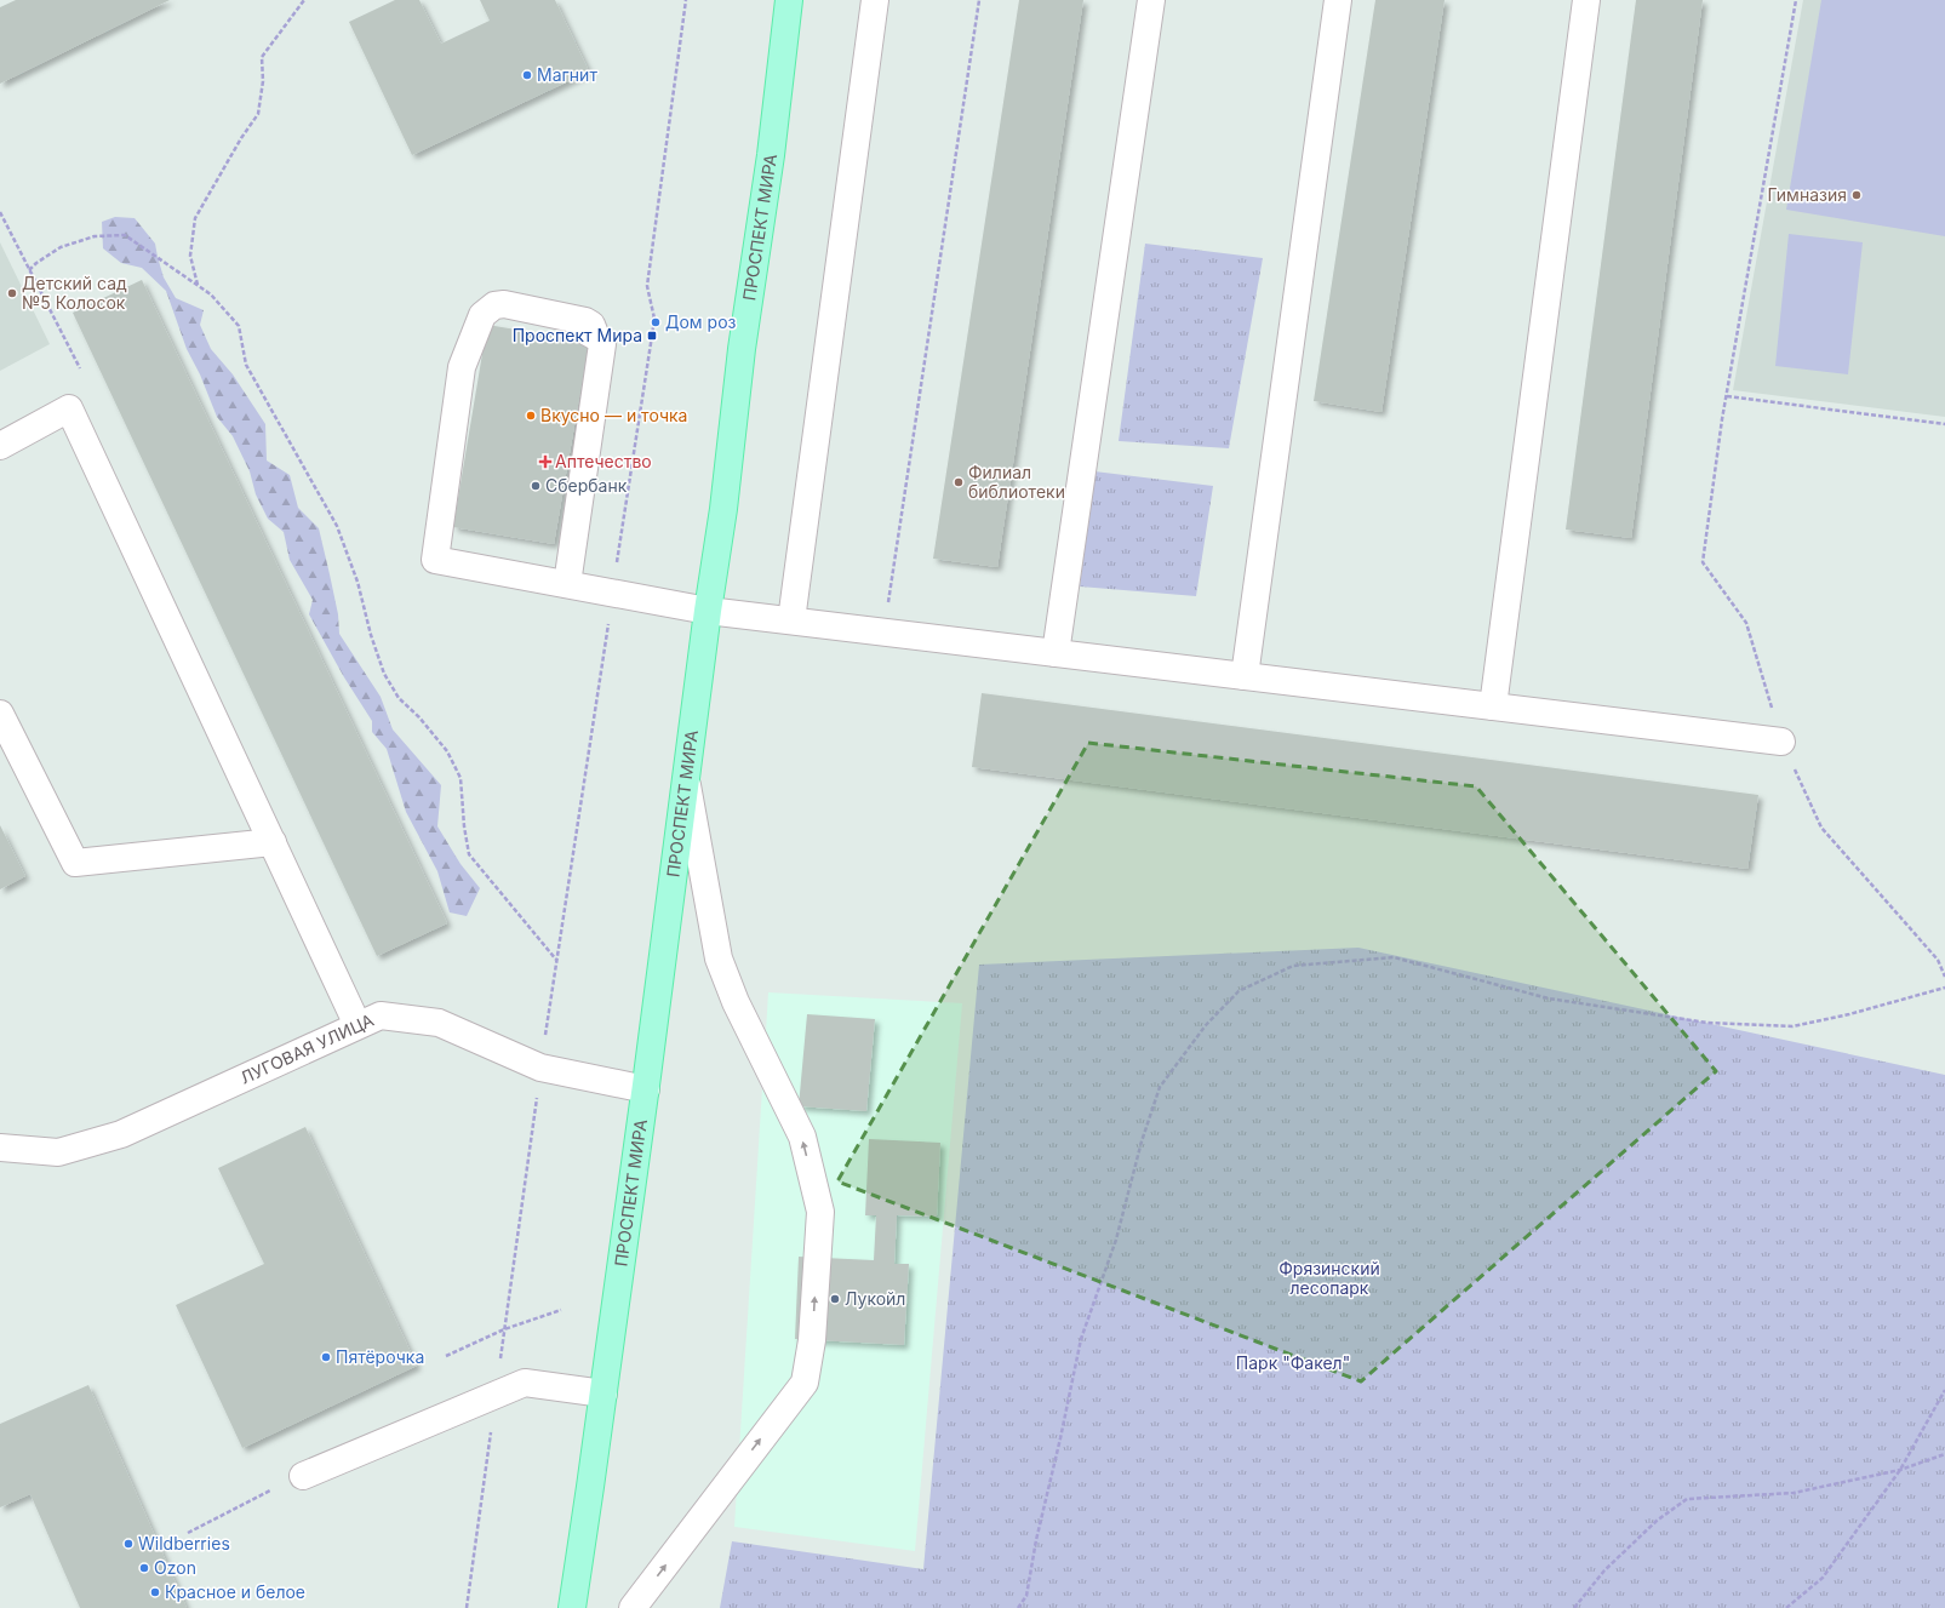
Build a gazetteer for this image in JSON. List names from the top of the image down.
{
  "streets": {
    "main road": ["ПРОСПЕКТ МИРА"],
    "street": ["ЛУГОВАЯ УЛИЦА"]
  },
  "crossings": [
    ["ПРОСПЕКТ МИРА", "ЛУГОВАЯ УЛИЦА"]
  ],
  "parks": ["Фрязинский лесопарк", "Парк \"Факел\""],
  "places": {
    "other": [
      "Магнит",
      "Гимназия",
      "Детский сад №5 Колосок",
      "Дом роз",
      "Вкусно — и точка",
      "Филиал библиотеки",
      "Сбербанк",
      "Лукойл",
      "Пятёрочка",
      "Wildberries",
      "Ozon",
      "Красное и белое"
    ],
    "transit": ["Проспект Мира"],
    "health": ["Аптечество"]
  }
}
